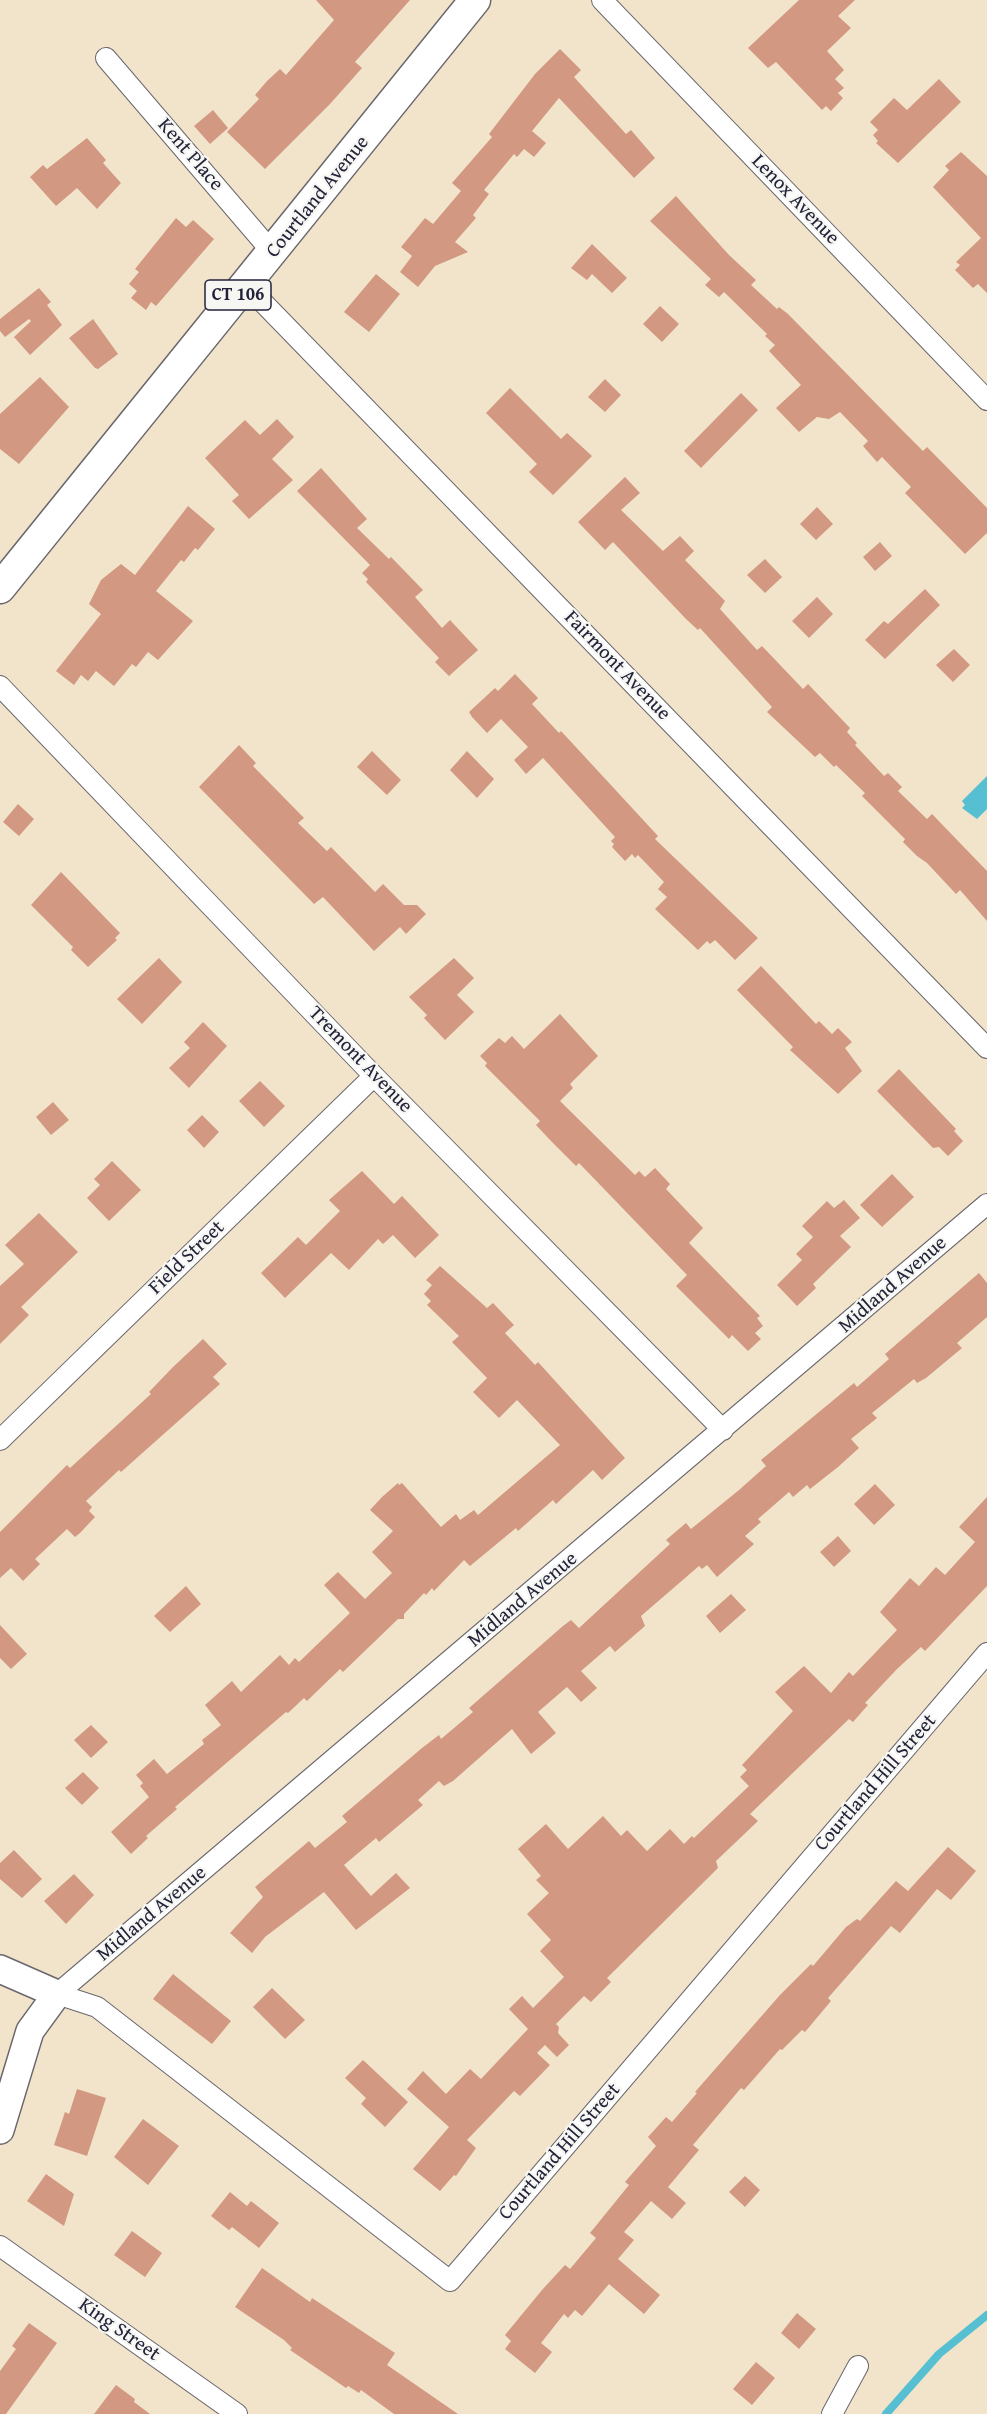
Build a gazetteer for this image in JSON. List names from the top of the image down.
{
  "streets": {
    "main road": ["Courtland Avenue", "CT 106"],
    "street": [
      "Kent Place",
      "Lenox Avenue",
      "Fairmont Avenue",
      "Tremont Avenue",
      "Field Street",
      "Midland Avenue",
      "Courtland Hill Street",
      "King Street"
    ]
  },
  "crossings": [
    ["Kent Place", "Courtland Avenue"],
    ["Courtland Avenue", "Fairmont Avenue"],
    ["Tremont Avenue", "Field Street"],
    ["Tremont Avenue", "Midland Avenue"],
    ["Midland Avenue", "Courtland Hill Street"]
  ]
}
